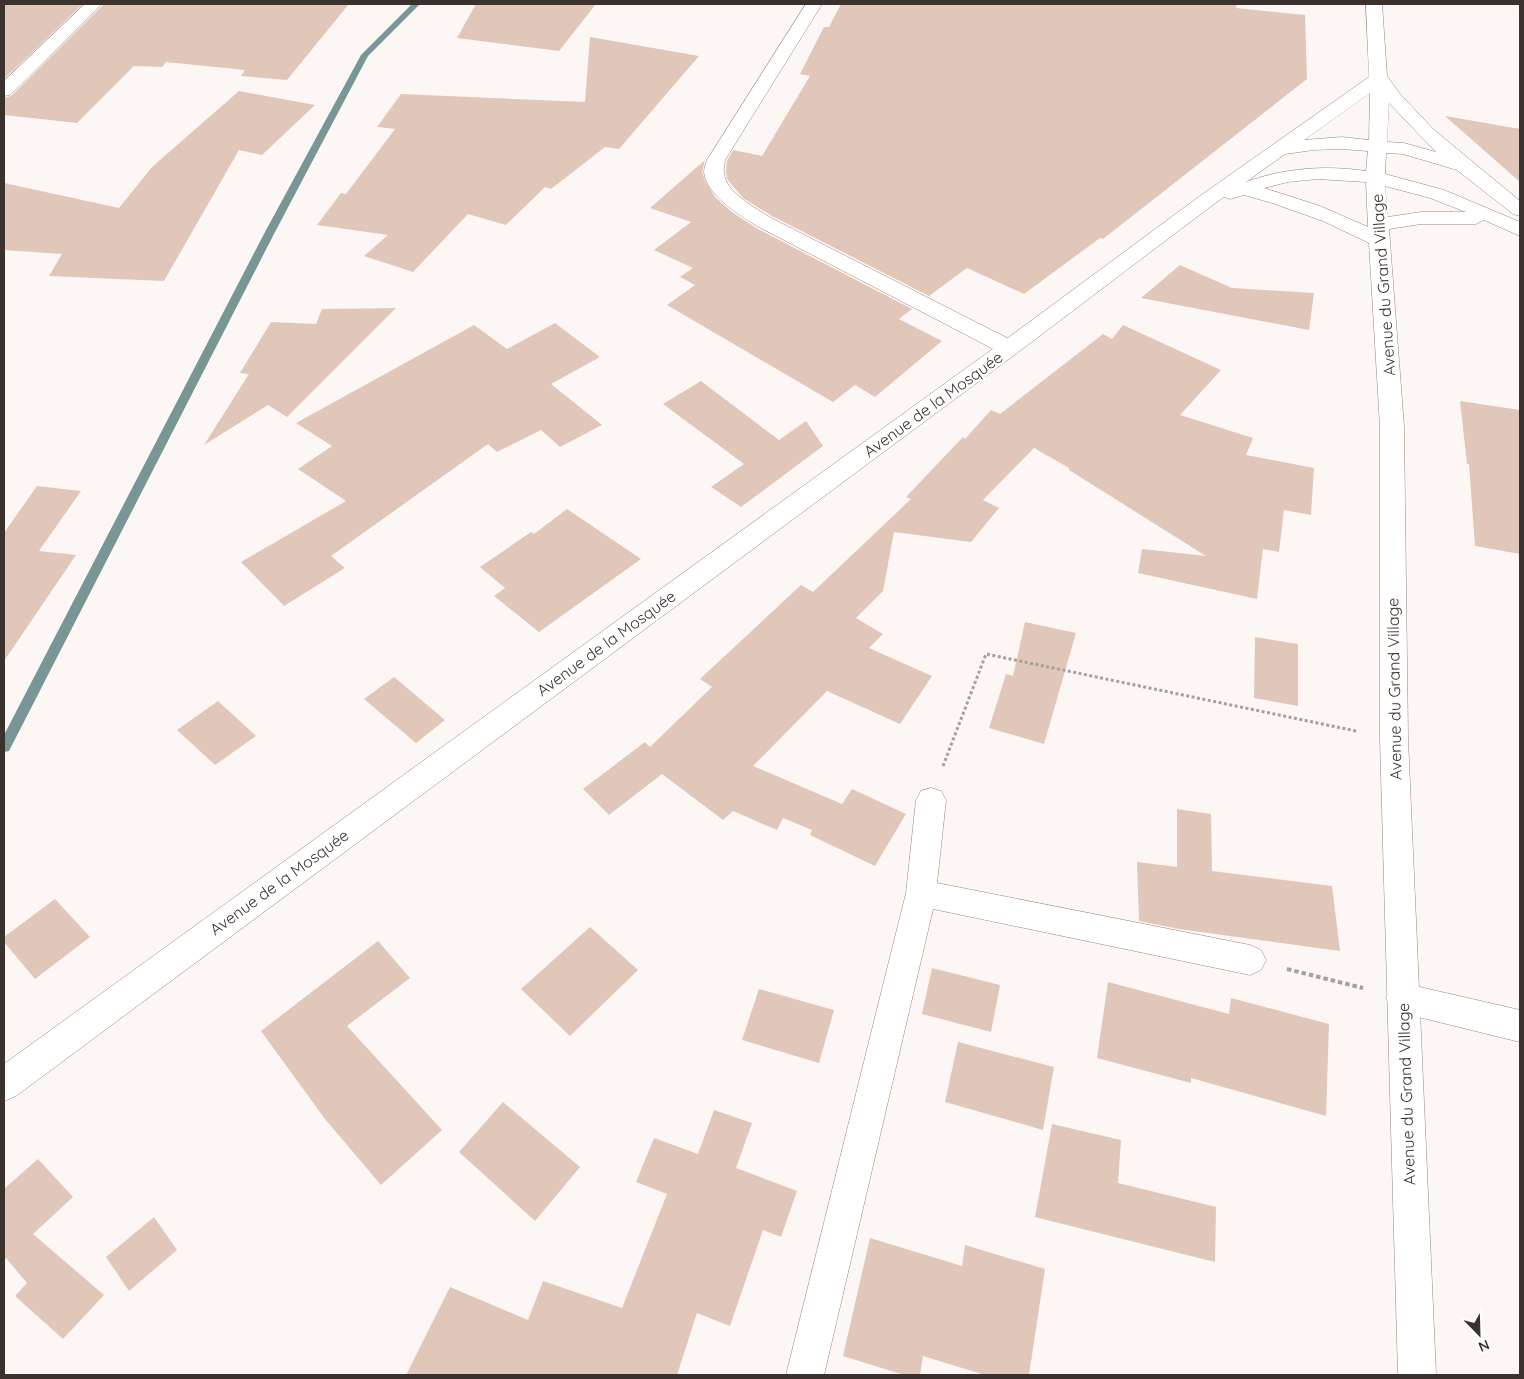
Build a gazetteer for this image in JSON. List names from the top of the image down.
{
  "streets": {
    "street": ["Avenue du Grand Village", "Avenue de la Mosquée"]
  },
  "crossings": [
    ["Avenue du Grand Village", "Avenue de la Mosquée"]
  ],
  "north": "bottom right"
}
